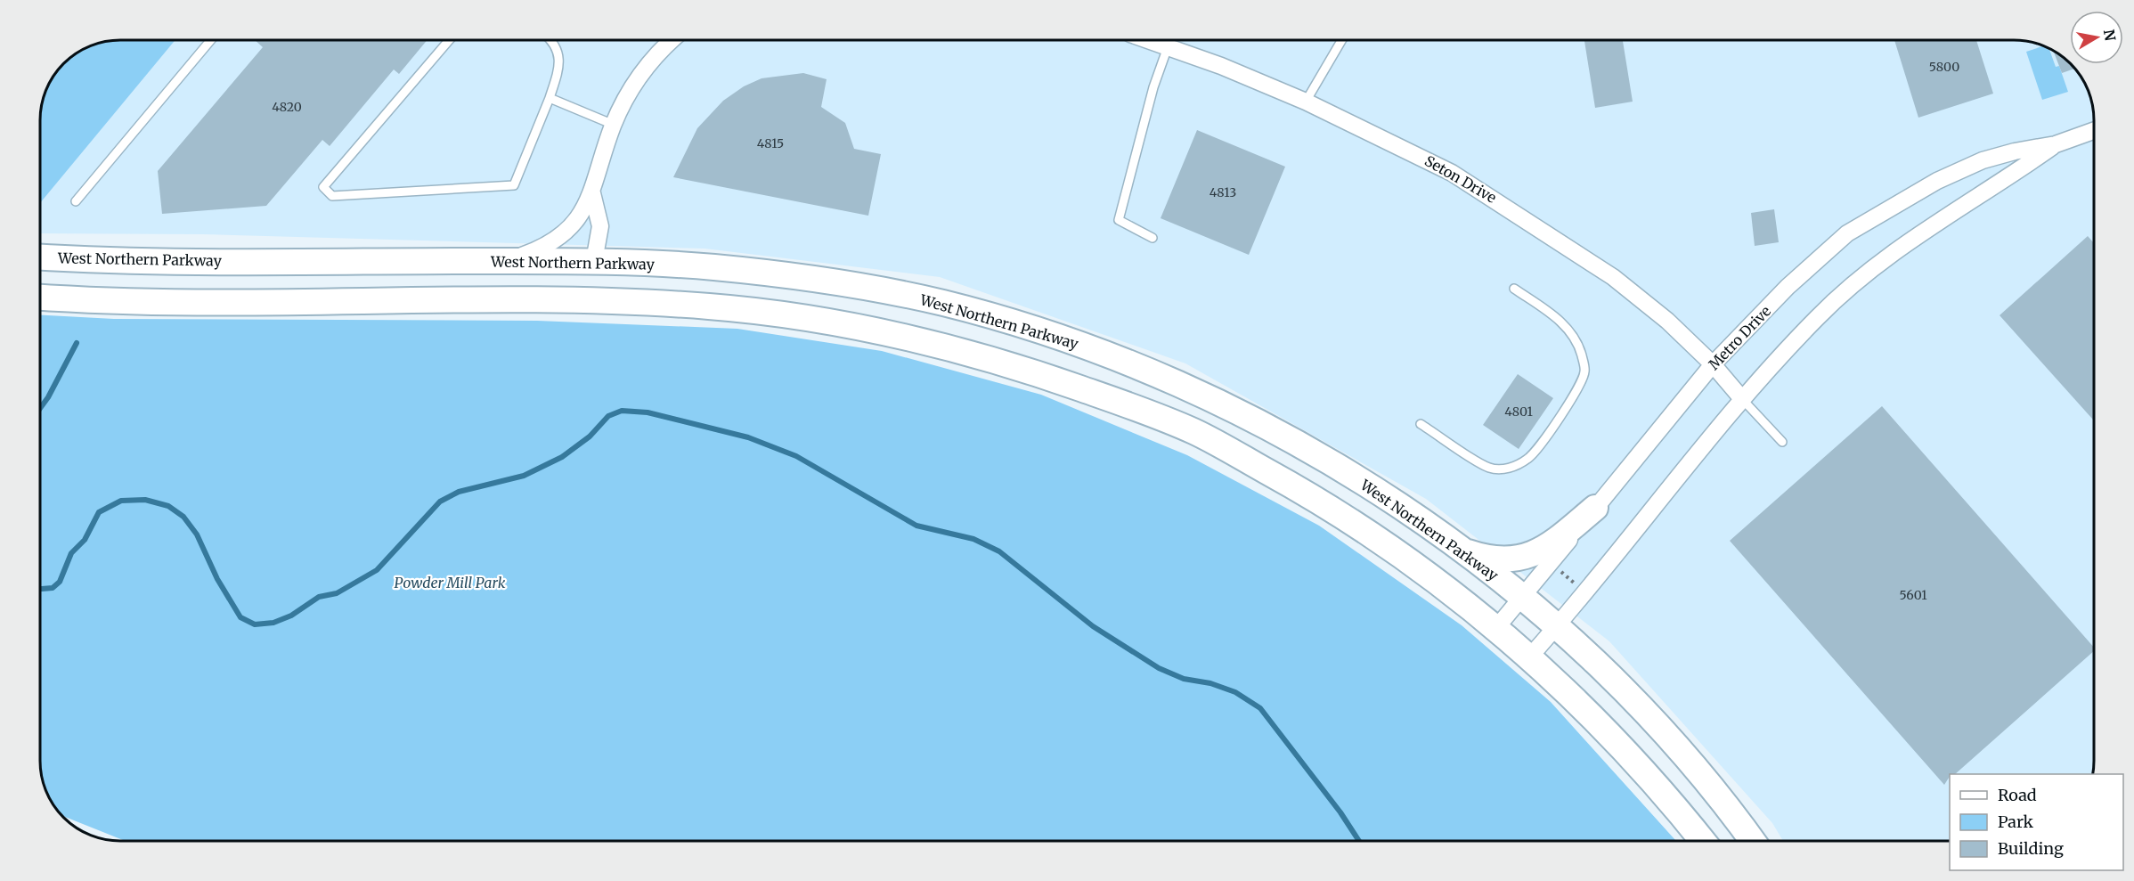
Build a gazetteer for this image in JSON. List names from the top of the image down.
{
  "streets": {
    "main road": ["West Northern Parkway"],
    "street": ["Seton Drive", "Metro Drive"]
  },
  "crossings": [
    ["Seton Drive", "Metro Drive"],
    ["West Northern Parkway", "Metro Drive"]
  ],
  "parks": ["Powder Mill Park"],
  "house_numbers": [
    "5800",
    "4820",
    "4815",
    "4813",
    "4801",
    "5601"
  ],
  "legend": ["Road", "Park", "Building"],
  "north": "right"
}
